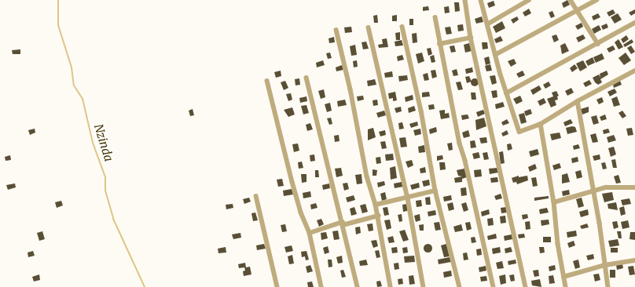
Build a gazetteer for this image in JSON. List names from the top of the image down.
{
  "water": ["Nzinda"]
}
